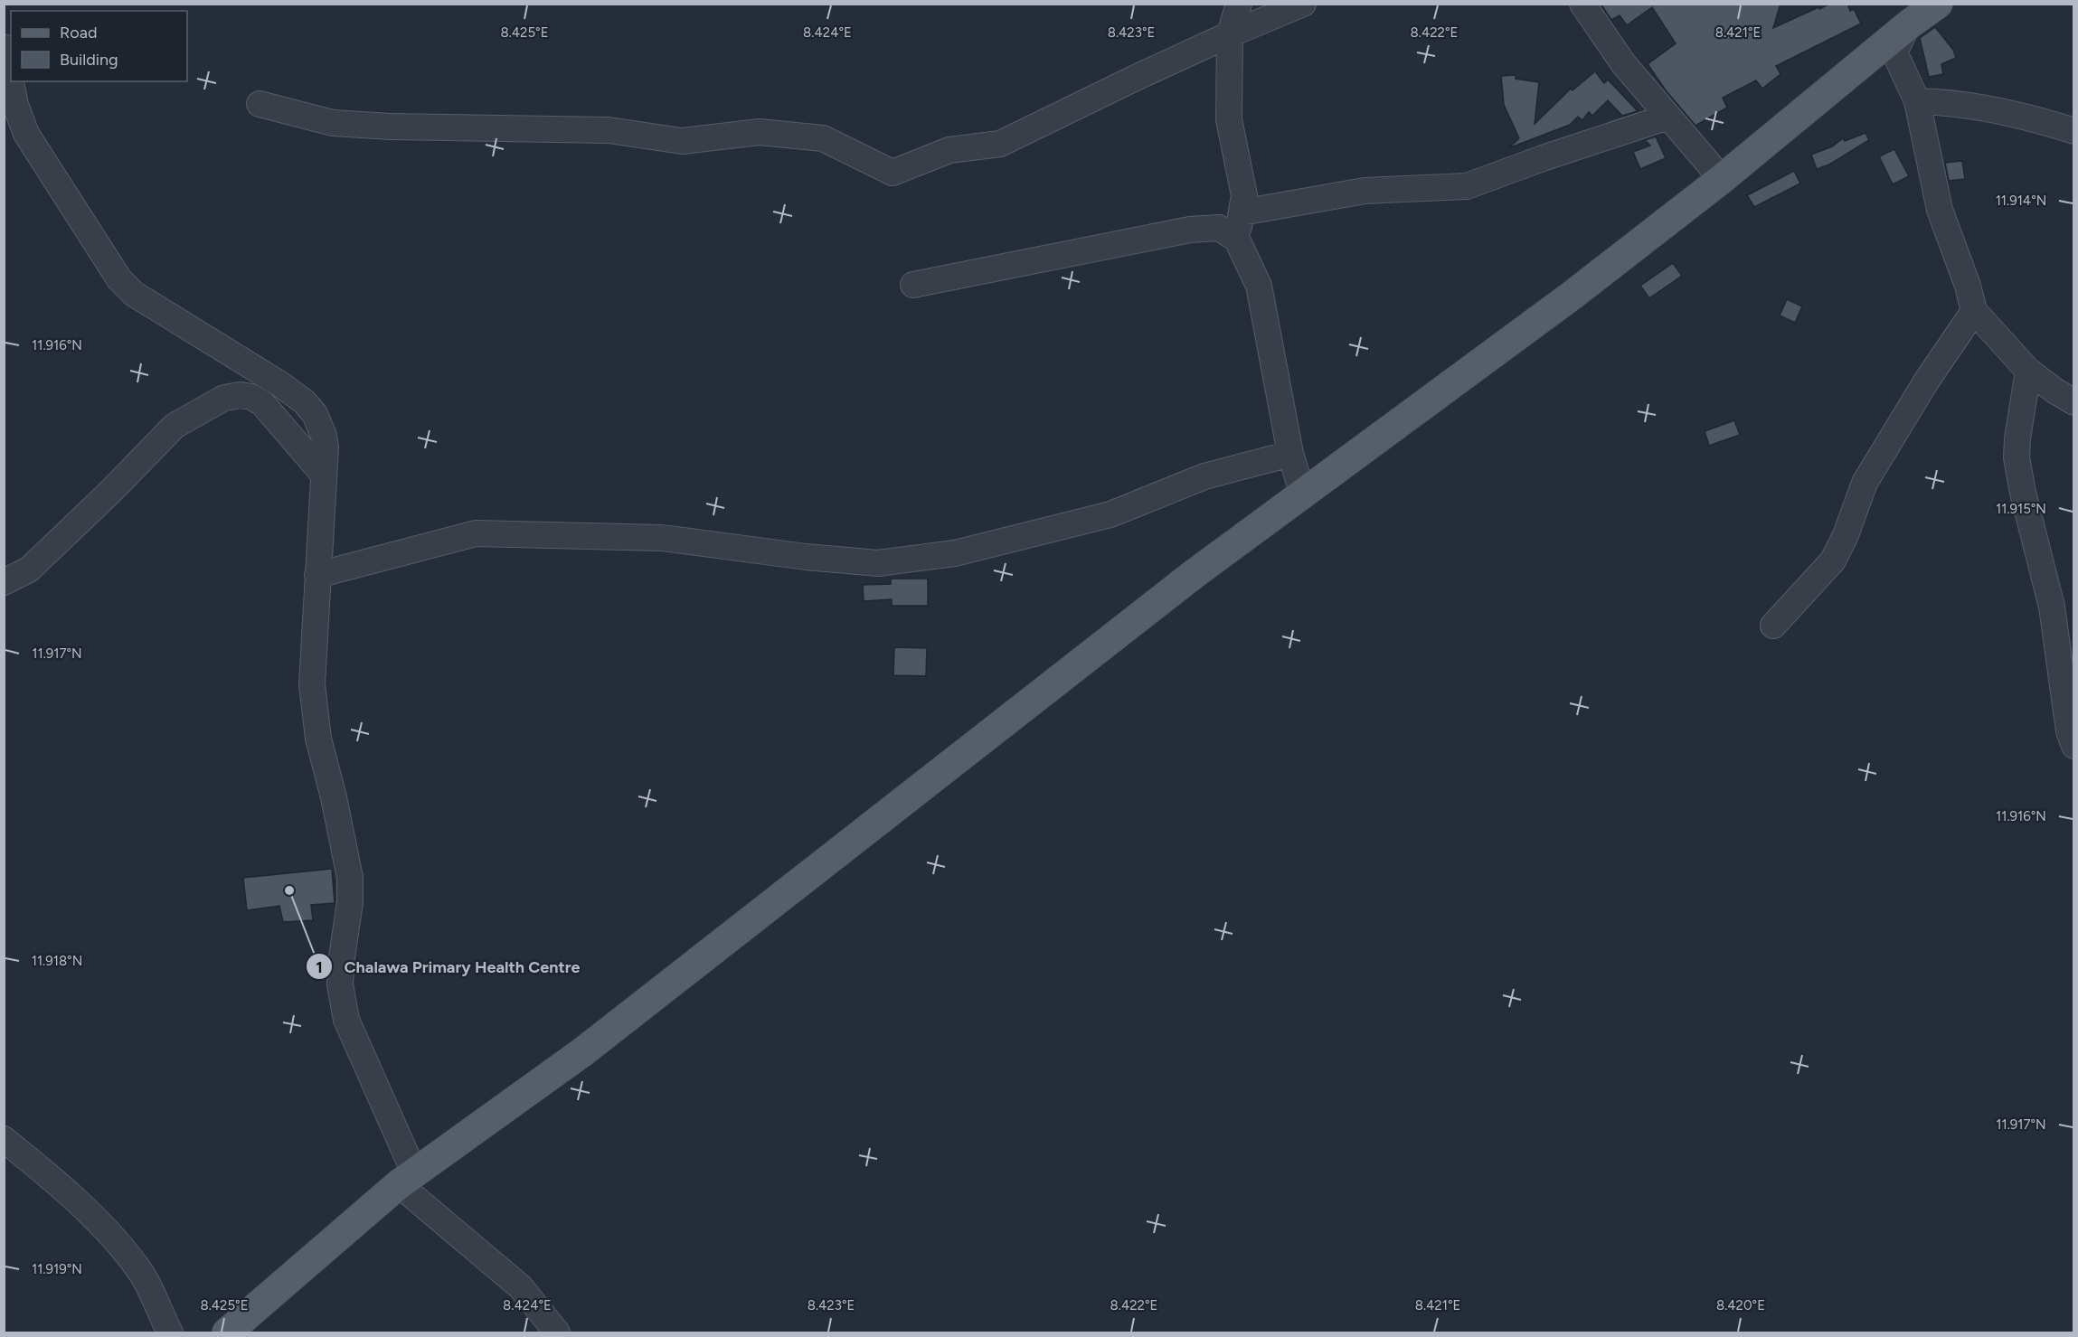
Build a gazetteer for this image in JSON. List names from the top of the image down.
{
  "places": ["Chalawa Primary Health Centre"],
  "legend": ["Road", "Building"],
  "coordinates": [
    "8.425°E",
    "8.424°E",
    "8.423°E",
    "8.422°E",
    "8.421°E",
    "11.914°N",
    "11.916°N",
    "11.915°N",
    "11.917°N",
    "11.918°N",
    "11.919°N",
    "8.420°E"
  ]
}
